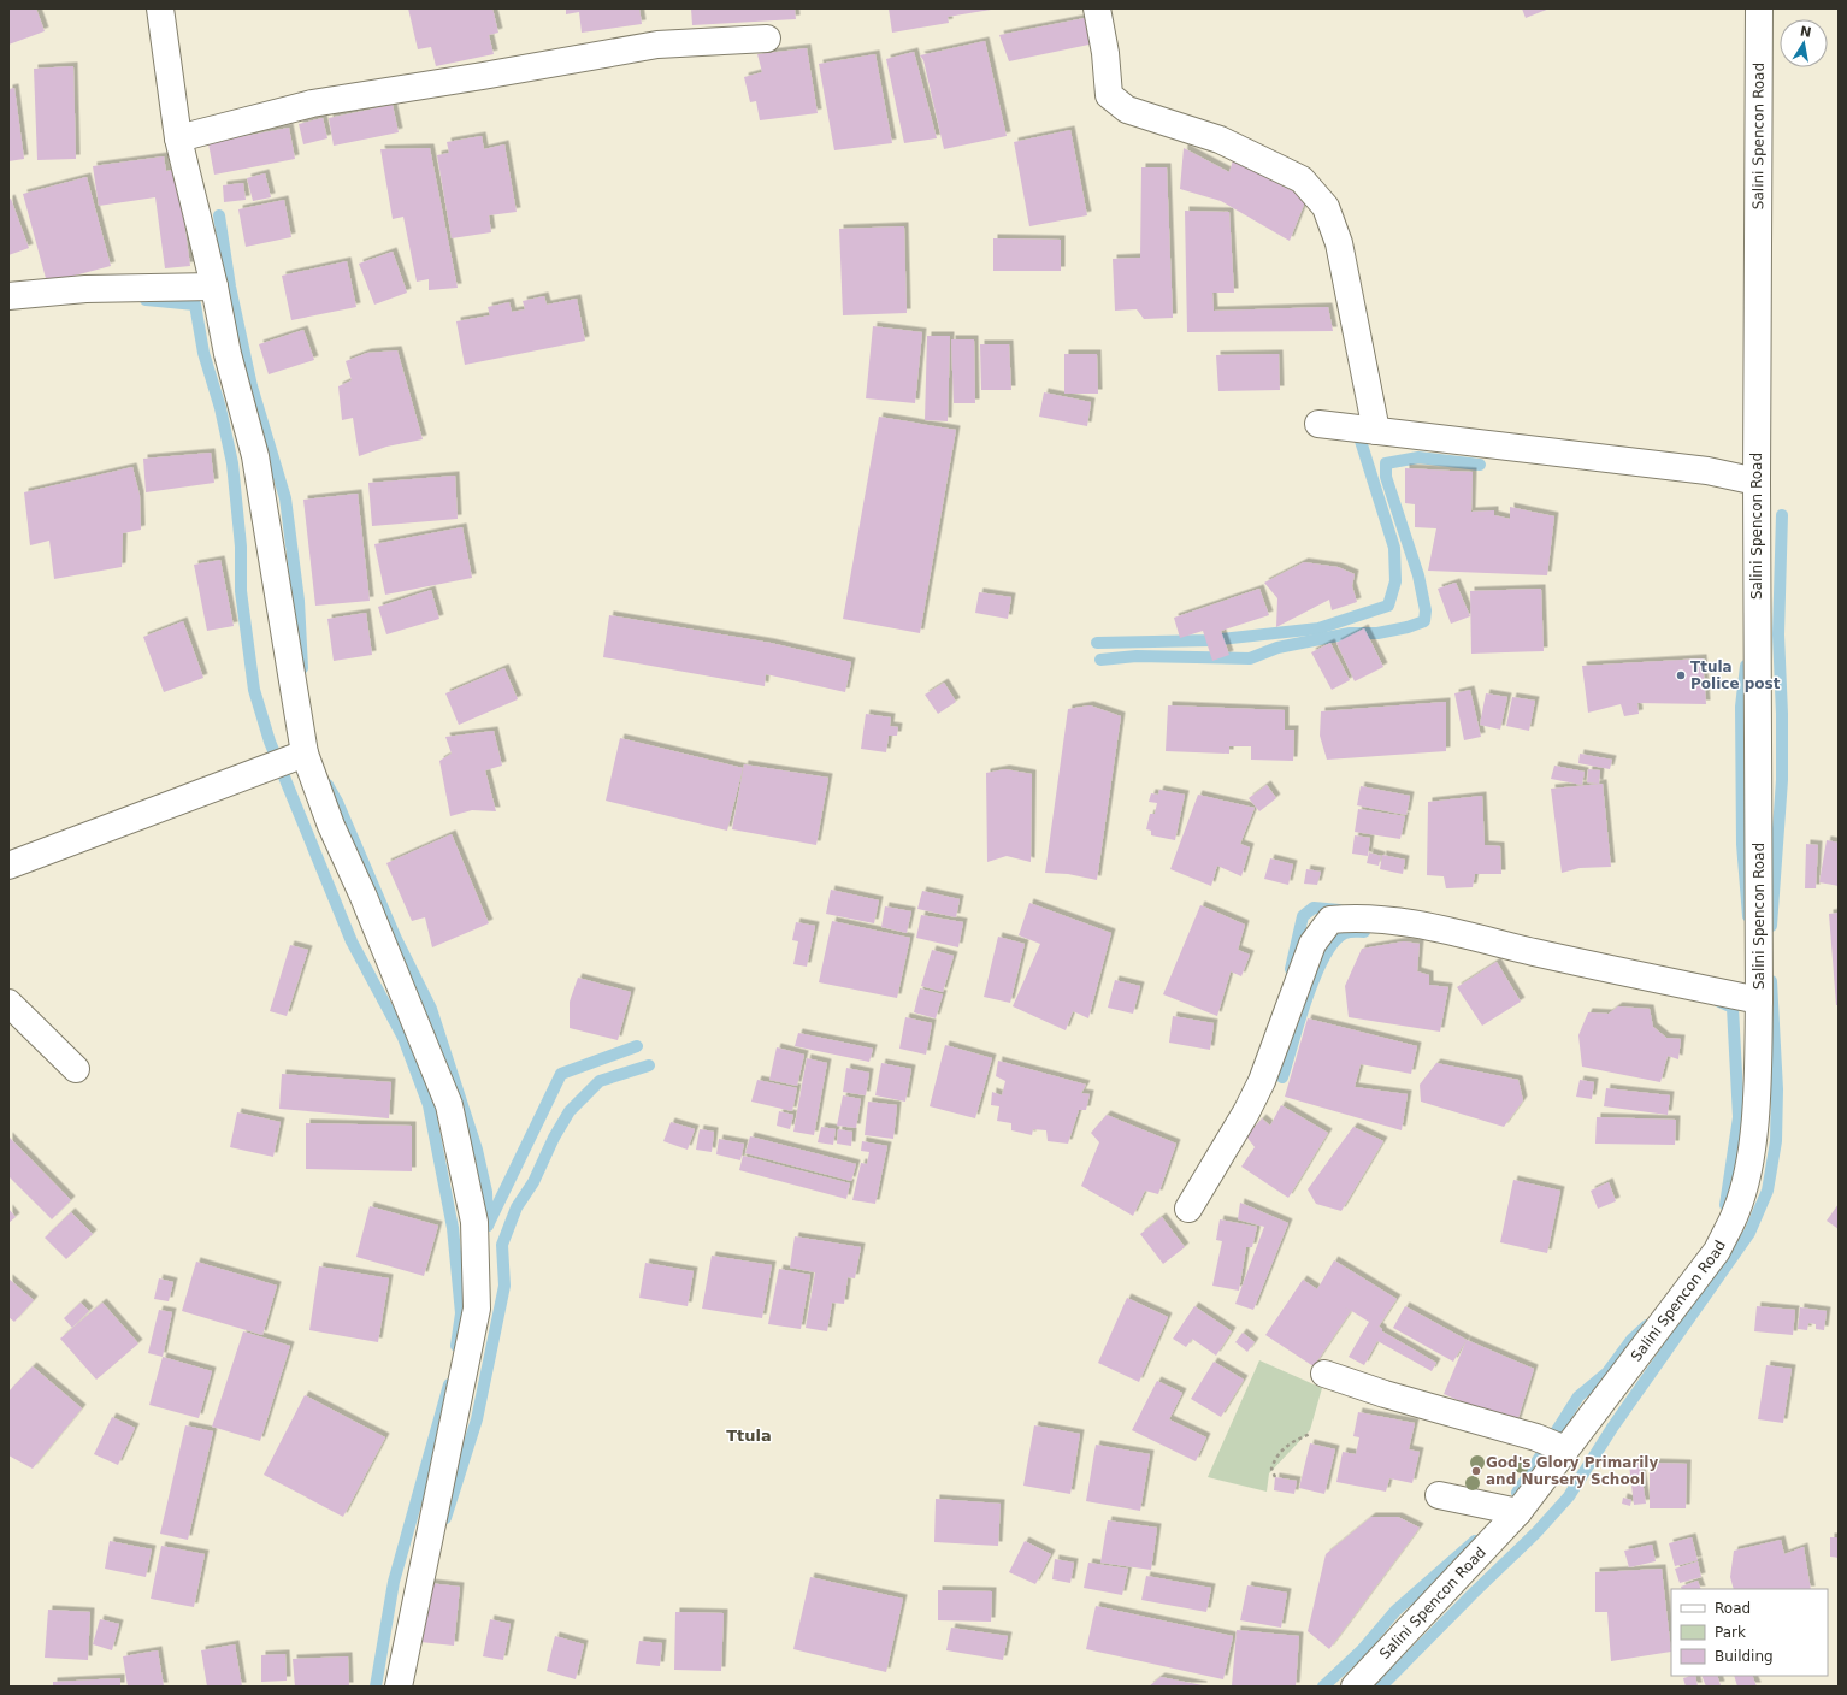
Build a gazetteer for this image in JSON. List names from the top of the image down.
{
  "streets": {
    "street": ["Salini Spencon Road"]
  },
  "districts": ["Ttula"],
  "places": ["Ttula Police post", "God's Glory Primarily and Nursery School"],
  "legend": ["Road", "Park", "Building"],
  "north": "top"
}
